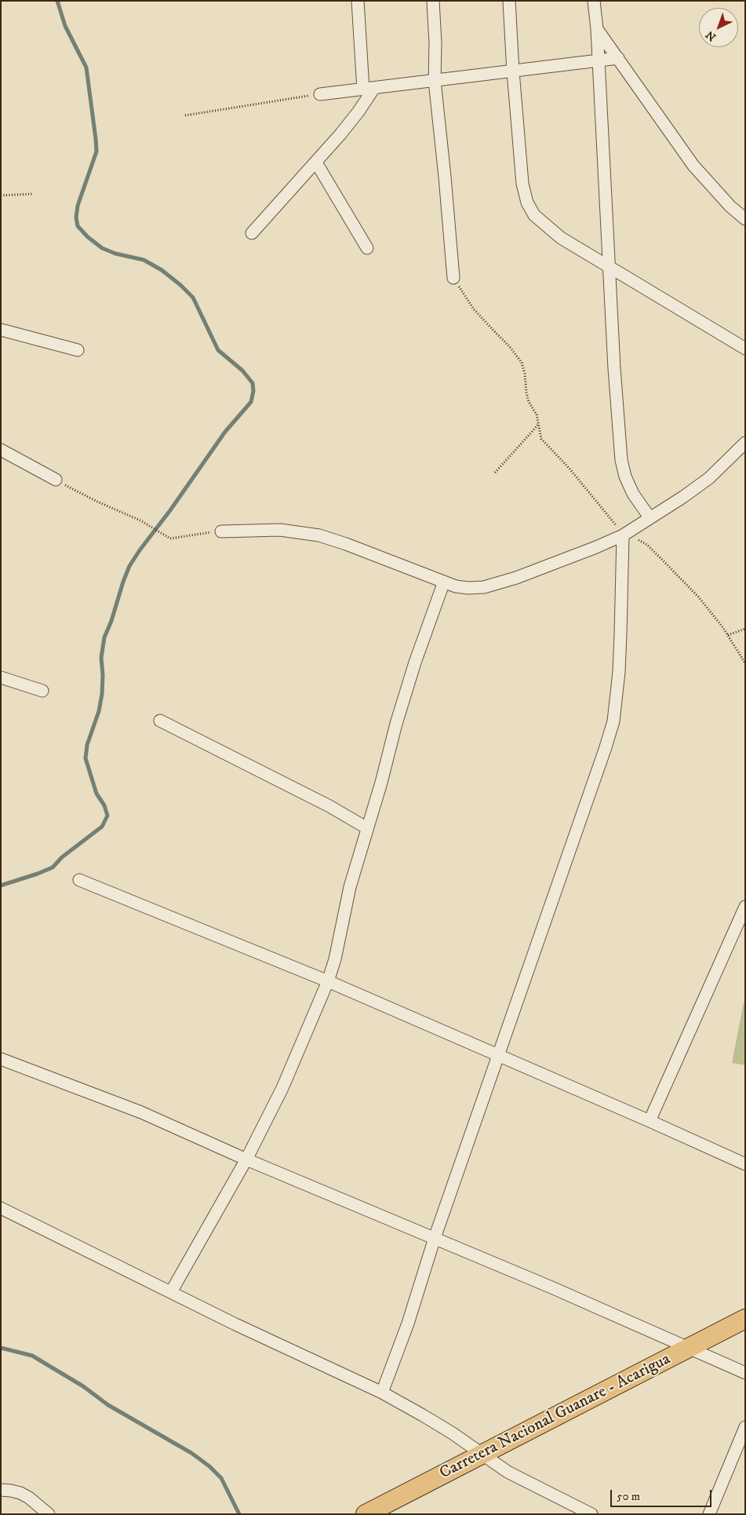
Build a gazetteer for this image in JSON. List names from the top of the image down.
{
  "streets": {
    "main road": ["Carretera Nacional Guanare - Acarigua"]
  },
  "scale_bar": "50 m",
  "north": "bottom left"
}
